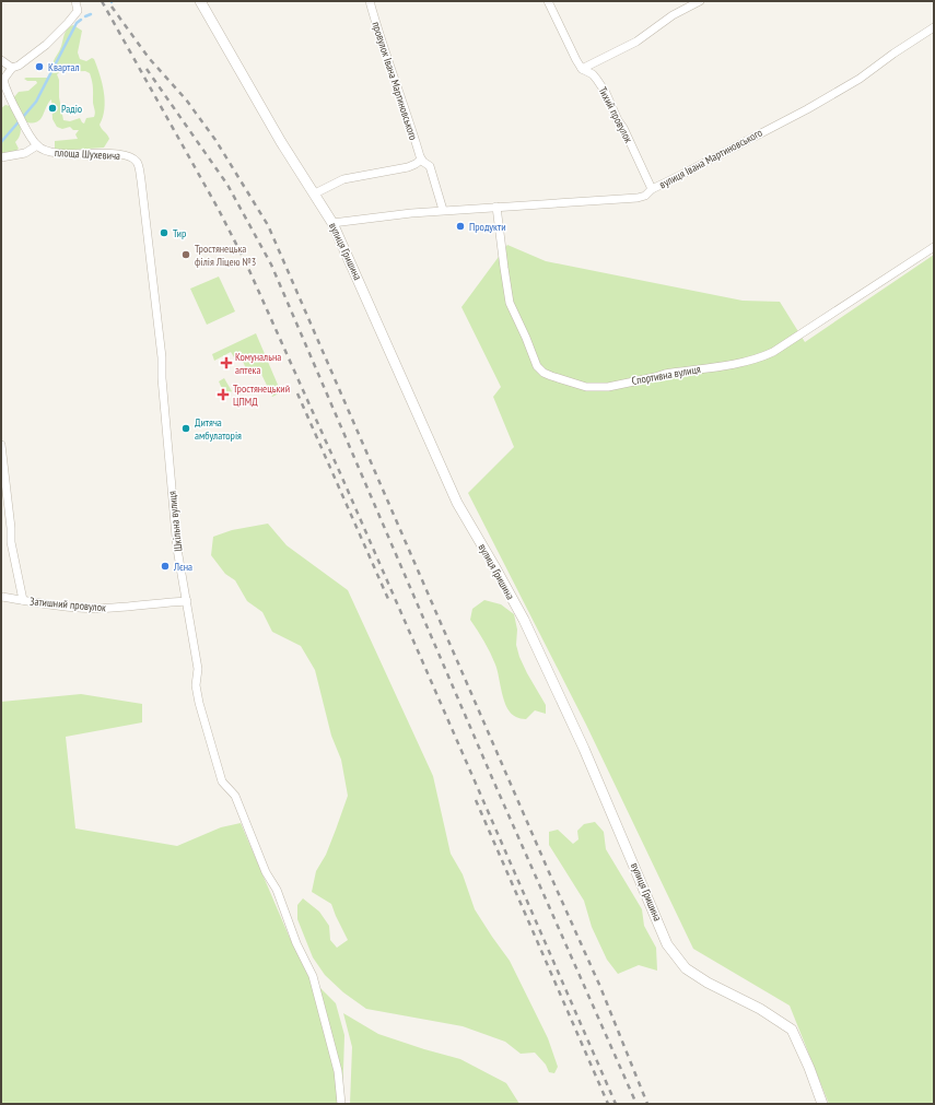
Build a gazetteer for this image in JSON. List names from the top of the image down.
{
  "streets": {
    "street": [
      "провулок Івана Мартиновського",
      "Тихий провулок",
      "площа Шухевича",
      "вулиця Івана Мартиновського",
      "вулиця Гришина",
      "Спортивна вулиця",
      "Шкільна вулиця",
      "Затишний провулок"
    ]
  },
  "crossings": [
    ["провулок Івана Мартиновського", "вулиця Івана Мартиновського"],
    ["Тихий провулок", "вулиця Івана Мартиновського"],
    ["площа Шухевича", "Шкільна вулиця"],
    ["вулиця Івана Мартиновського", "вулиця Гришина"],
    ["вулиця Івана Мартиновського", "Спортивна вулиця"],
    ["Шкільна вулиця", "Затишний провулок"]
  ],
  "places": {
    "other": [
      "Квартал",
      "Радіо",
      "Продукти",
      "Тир",
      "Тростянецька філія Ліцею №3",
      "Дитяча амбулаторія",
      "Лєна"
    ],
    "health": ["Комунальна аптека", "Тростянецький ЦПМД"]
  }
}
